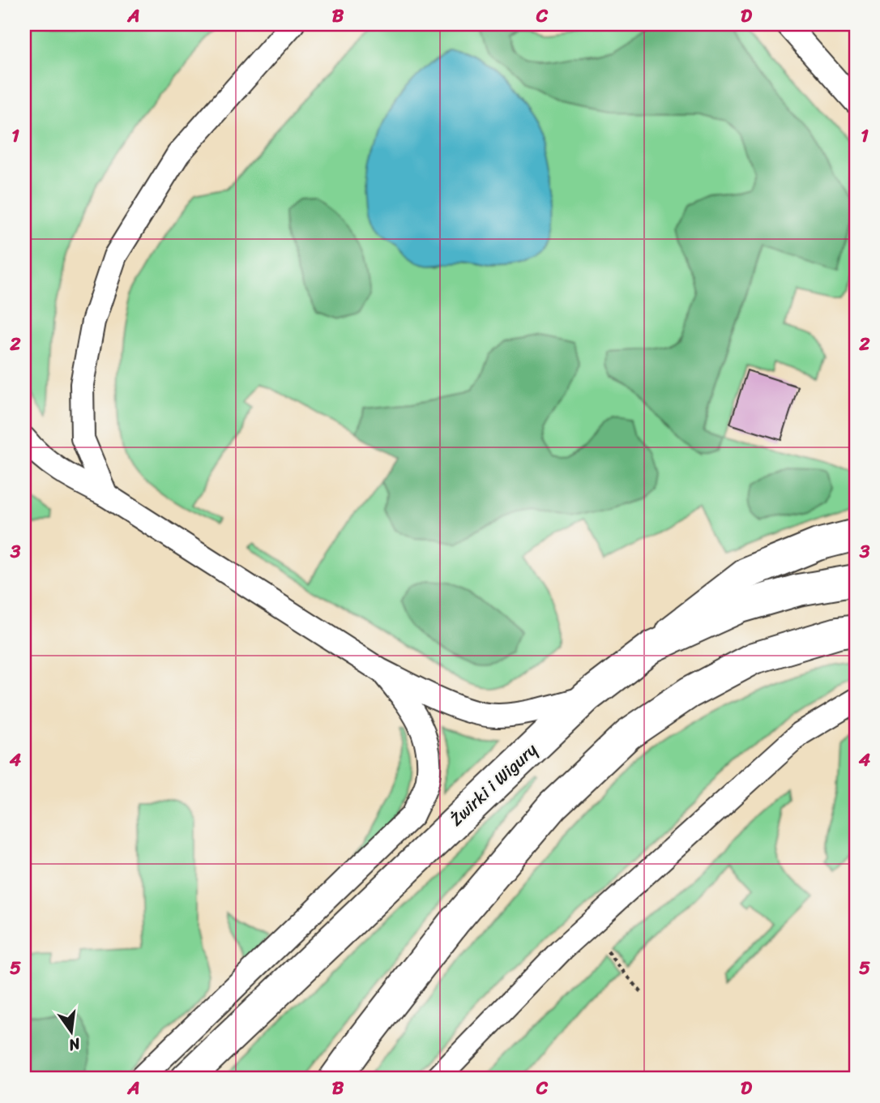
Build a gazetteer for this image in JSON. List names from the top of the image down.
{
  "streets": {
    "street": ["Żwirki i Wigury"]
  },
  "north": "bottom",
  "grid": {
    "columns": [
      "A",
      "B",
      "C",
      "D"
    ],
    "rows": [
      "1",
      "2",
      "3",
      "4",
      "5"
    ]
  }
}
